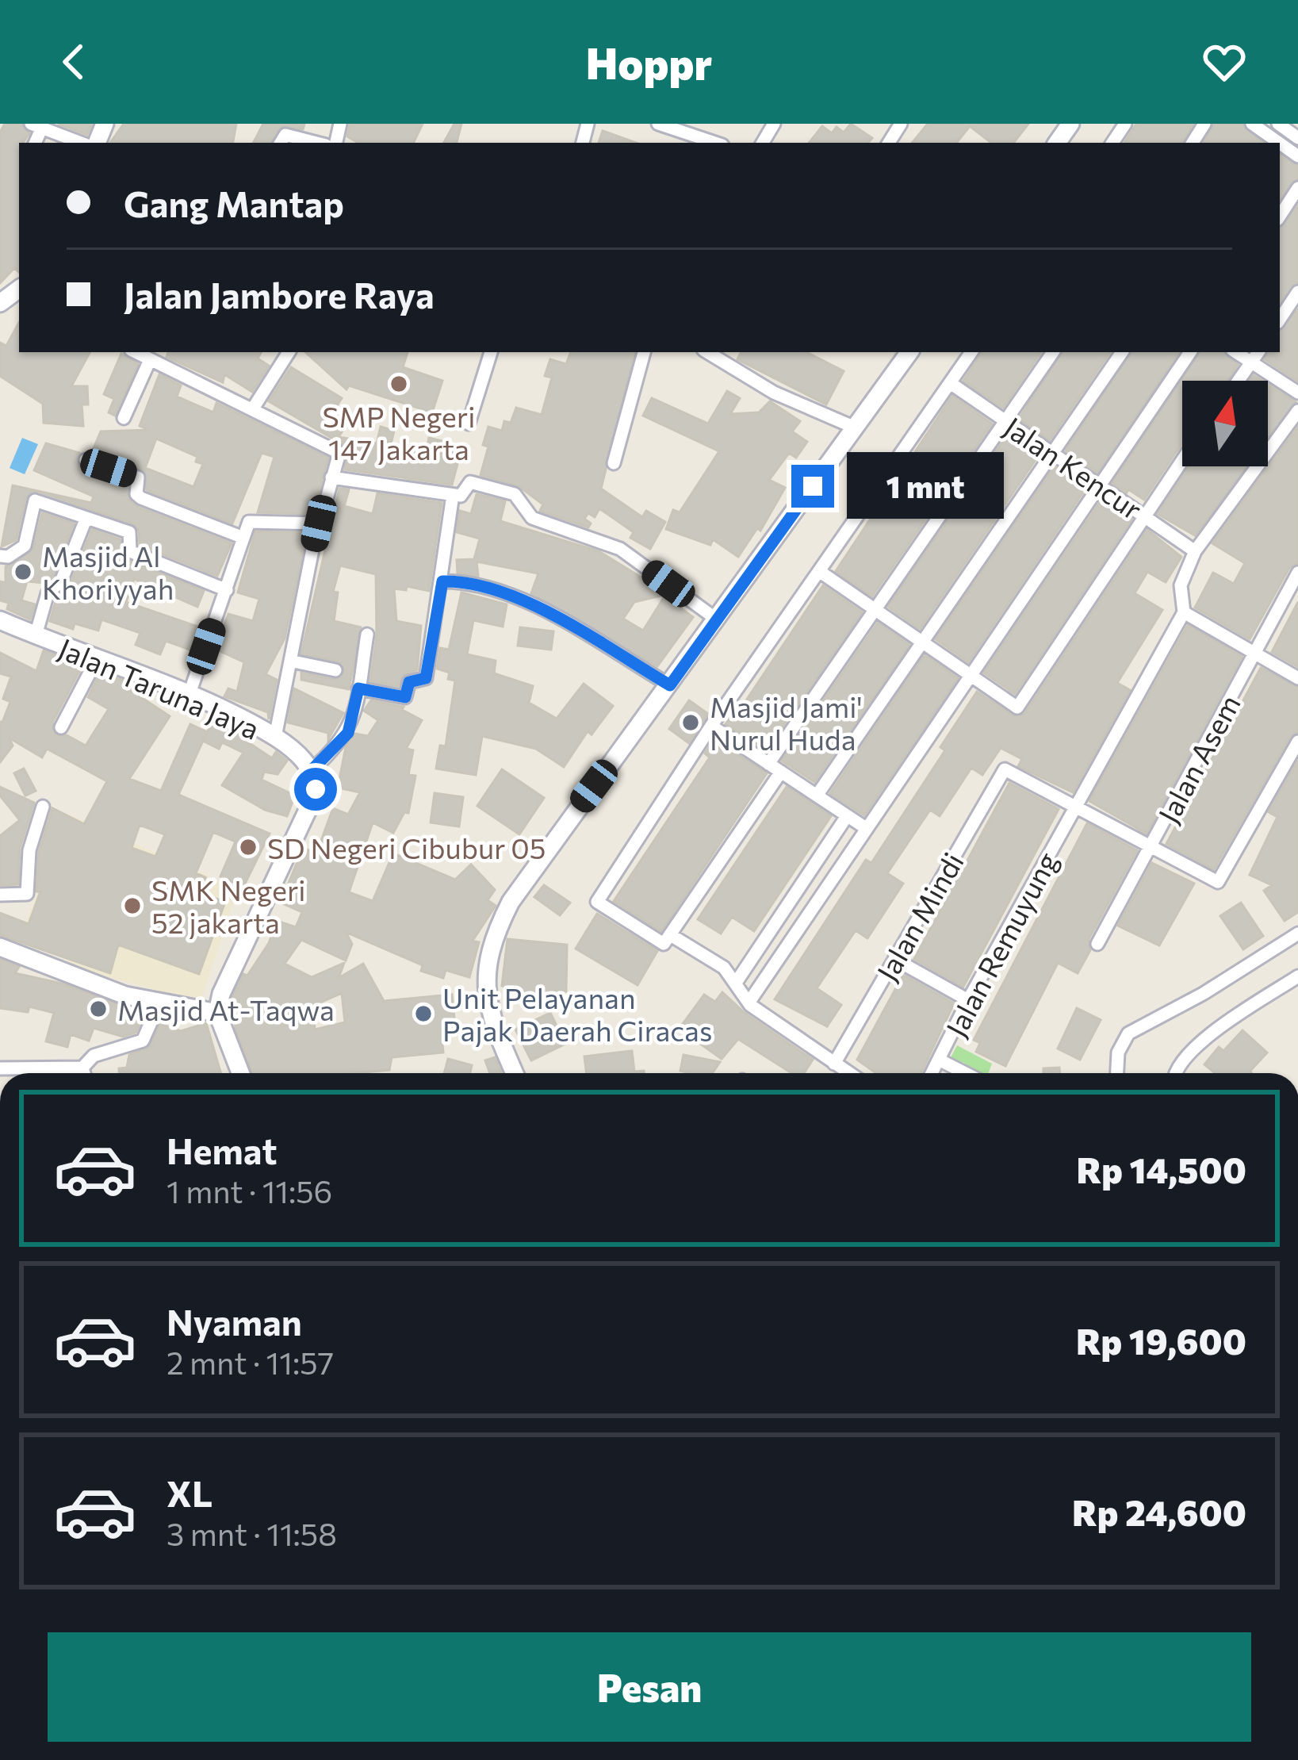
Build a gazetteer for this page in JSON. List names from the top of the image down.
{
  "streets": {
    "street": [
      "Jalan Kencur",
      "Jalan Taruna Jaya",
      "Jalan Asem",
      "Jalan Mindi",
      "Jalan Remuyung"
    ]
  },
  "crossings": [
    ["Jalan Mindi", "Jalan Remuyung"]
  ],
  "places": [
    "SMP Negeri 147 Jakarta",
    "Masjid Al Khoriyyah",
    "Masjid Jami' Nurul Huda",
    "SD Negeri Cibubur 05",
    "SMK Negeri 52 jakarta",
    "Masjid At-Taqwa",
    "Unit Pelayanan Pajak Daerah Ciracas"
  ],
  "north": "top",
  "page": {
    "header": "Hoppr",
    "banner": ["Gang Mantap", "Jalan Jambore Raya"],
    "bubble": "1 mnt",
    "list": [
      {
        "name": "Hemat",
        "note": "1 mnt · 11:56",
        "value": "Rp 14,500"
      },
      {
        "name": "Nyaman",
        "note": "2 mnt · 11:57",
        "value": "Rp 19,600"
      },
      {
        "name": "XL",
        "note": "3 mnt · 11:58",
        "value": "Rp 24,600"
      }
    ],
    "buttons": "Pesan"
  }
}
